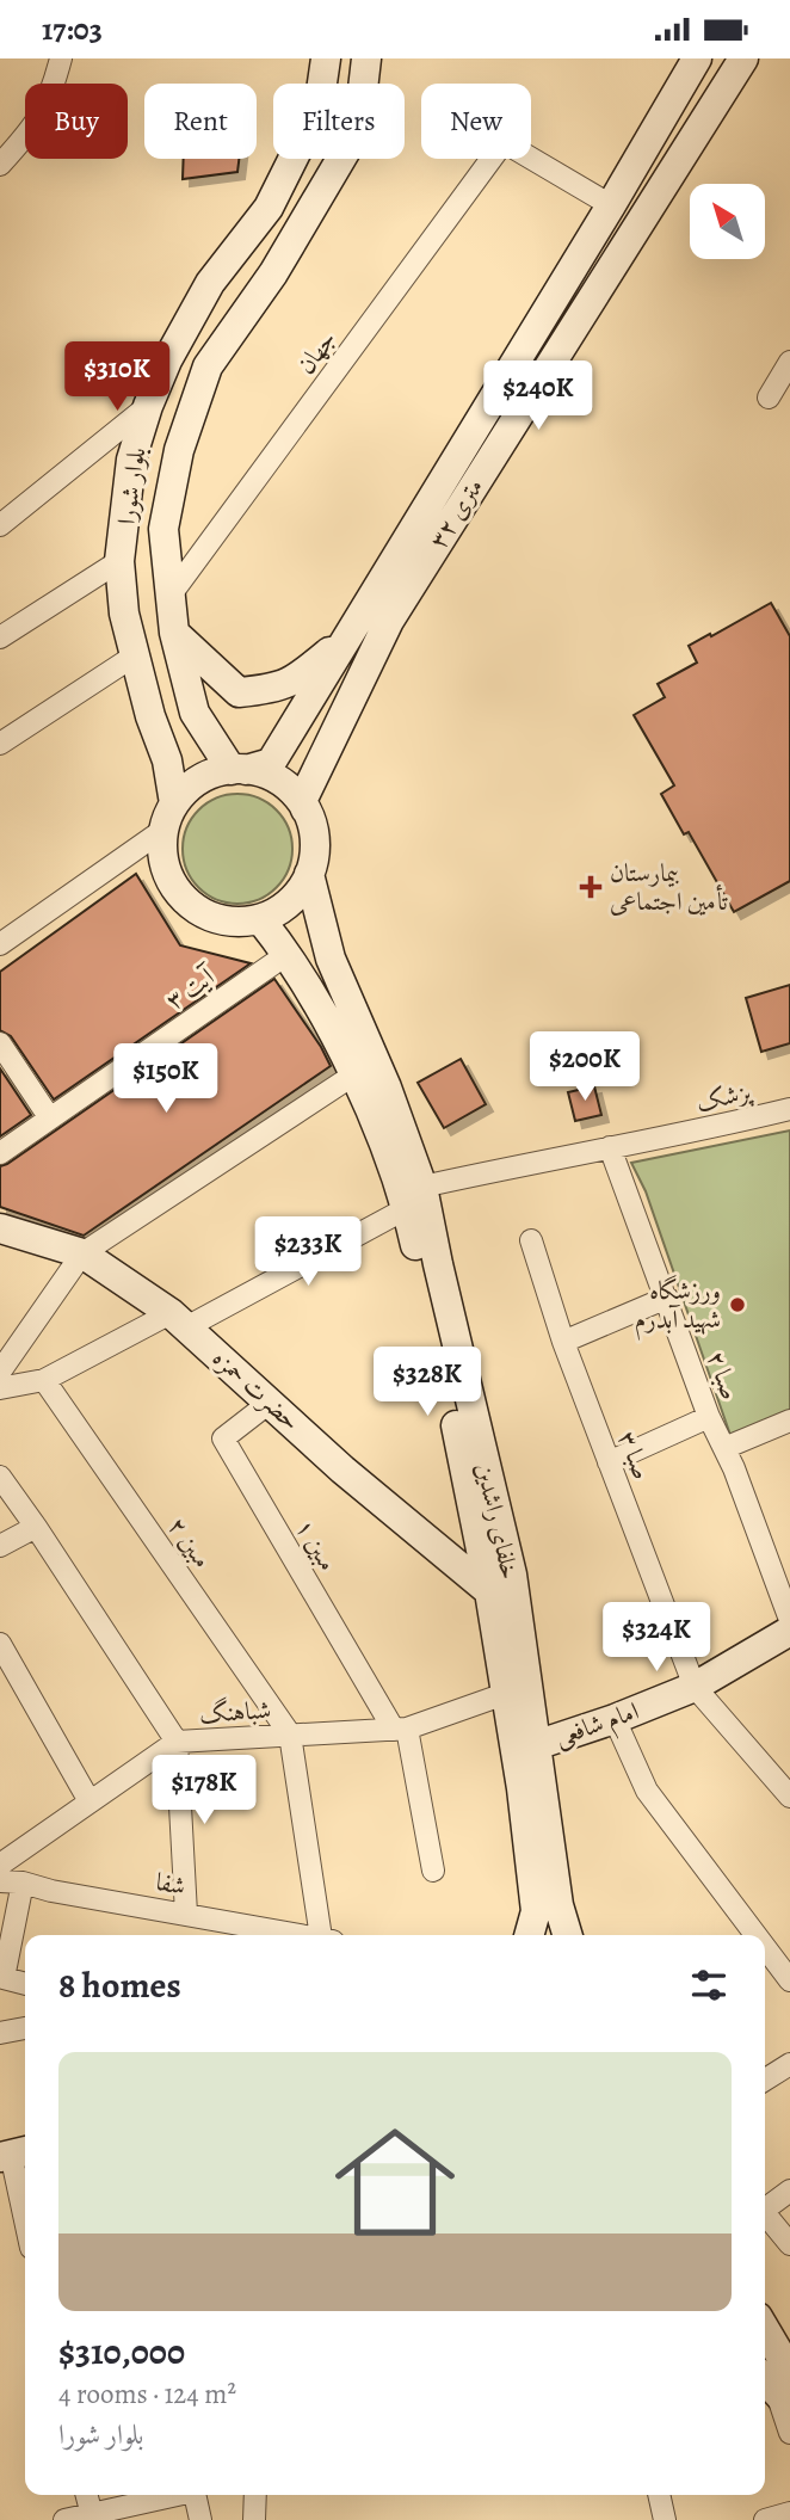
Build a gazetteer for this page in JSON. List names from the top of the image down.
{
  "streets": {
    "main road": [
      "بلوار شورا",
      "۳۲ متری",
      "حضرت حمزه",
      "خلفای راشدین",
      "امام شافعی"
    ],
    "street": [
      "جهان",
      "آیت ۳",
      "پزشک",
      "صبا ۲",
      "صبا ۳",
      "مبین ۲",
      "مبین ۱",
      "شباهنگ",
      "شفا"
    ]
  },
  "crossings": [
    ["جهان", "بلوار شورا"],
    ["جهان", "۳۲ متری"],
    ["بلوار شورا", "۳۲ متری"],
    ["بلوار شورا", "خلفای راشدین"],
    ["۳۲ متری", "خلفای راشدین"],
    ["آیت ۳", "خلفای راشدین"],
    ["پزشک", "صبا ۲"],
    ["پزشک", "حضرت حمزه"],
    ["پزشک", "خلفای راشدین"],
    ["پزشک", "مبین ۲"],
    ["حضرت حمزه", "خلفای راشدین"],
    ["حضرت حمزه", "مبین ۱"],
    ["صبا ۳", "امام شافعی"],
    ["خلفای راشدین", "شباهنگ"],
    ["خلفای راشدین", "امام شافعی"],
    ["مبین ۲", "شباهنگ"],
    ["مبین ۱", "شباهنگ"]
  ],
  "places": {
    "health": ["بیمارستان تأمین اجتماعی"],
    "other": ["ورزشگاه شهید آبدرم"]
  },
  "north": "top left",
  "page": {
    "status": "17:03",
    "chip": [
      "Buy",
      "Rent",
      "Filters",
      "New"
    ],
    "price": [
      "$310K",
      "$240K",
      "$200K",
      "$150K",
      "$233K",
      "$328K",
      "$324K",
      "$178K"
    ],
    "heading": "8 homes",
    "list": [
      {
        "name": "$310,000",
        "note": "4 rooms · 124 m² · بلوار شورا"
      }
    ]
  }
}
